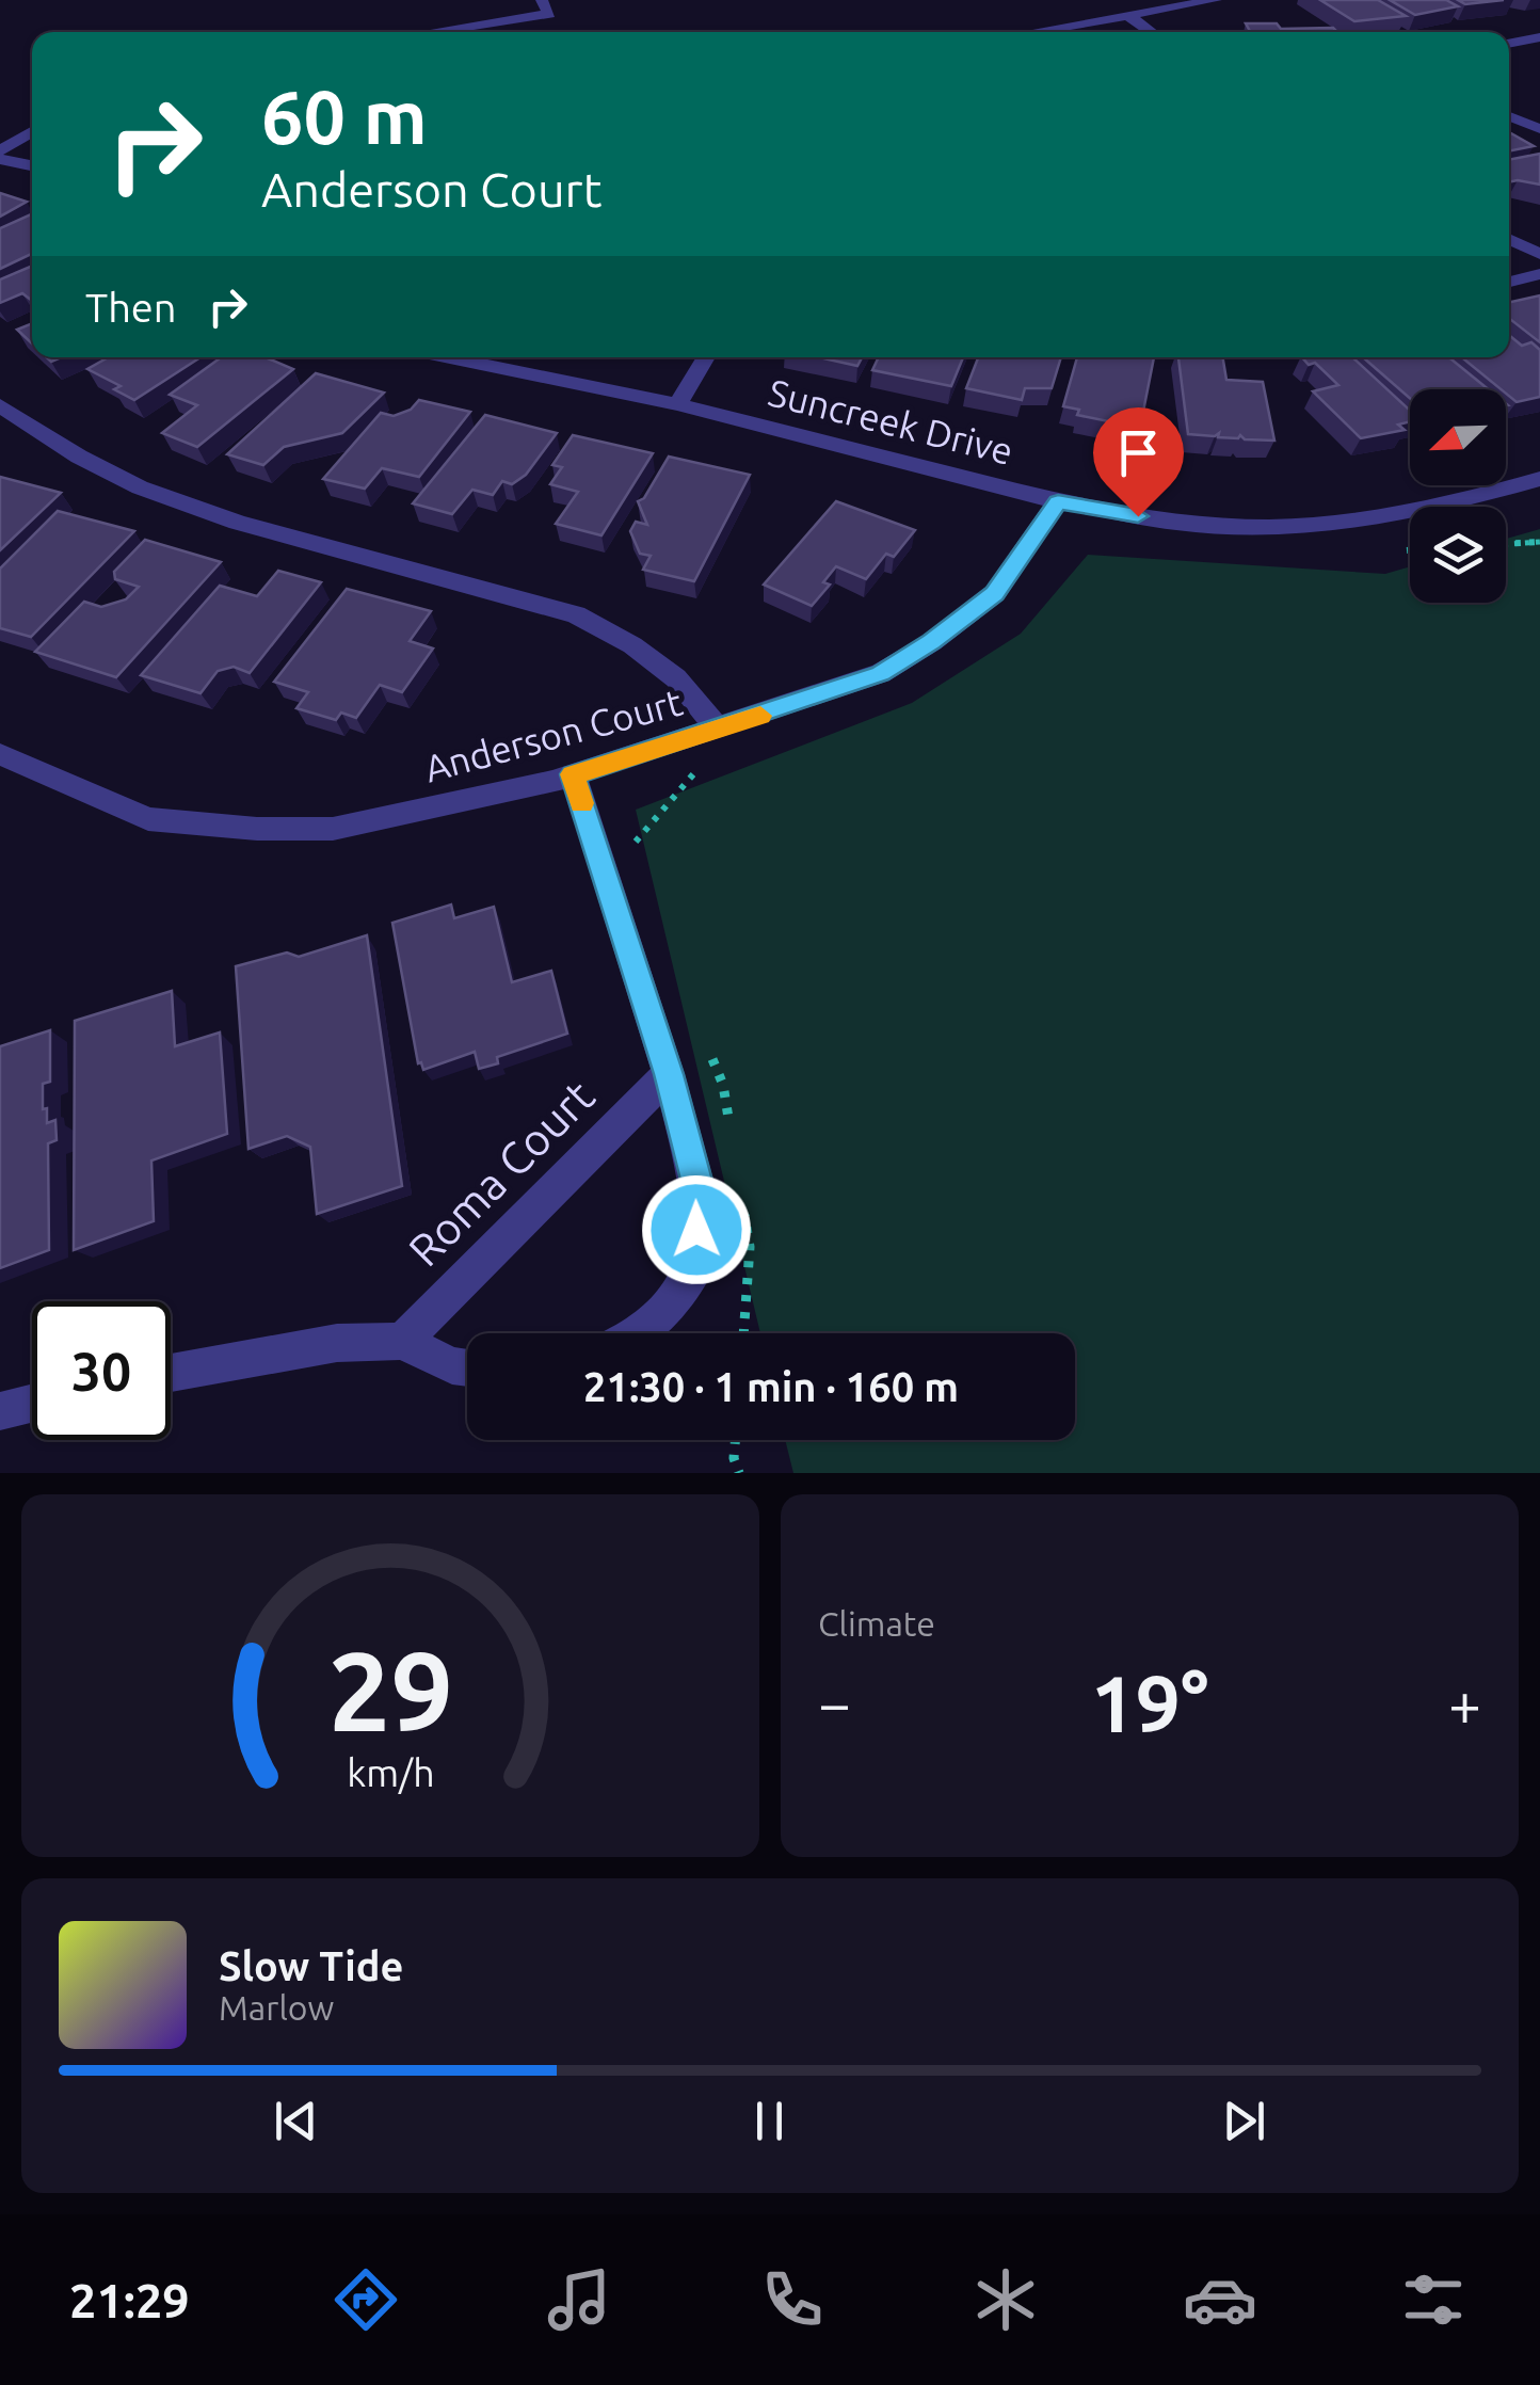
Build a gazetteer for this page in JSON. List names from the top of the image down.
{
  "streets": {
    "street": ["Suncreek Drive", "Anderson Court", "Roma Court"]
  },
  "crossings": [
    ["Suncreek Drive", "Anderson Court"]
  ],
  "north": "bottom left",
  "page": {
    "turn": ["60 m", "Anderson Court"],
    "then": "Then",
    "limit": "30",
    "trip": "21:30 · 1 min · 160 m",
    "tile": "Climate",
    "heat": ["−", "19°", "+"],
    "song": ["Slow Tide", "Marlow"],
    "tabs": "21:29",
    "gauge": ["29", "km/h"]
  }
}
